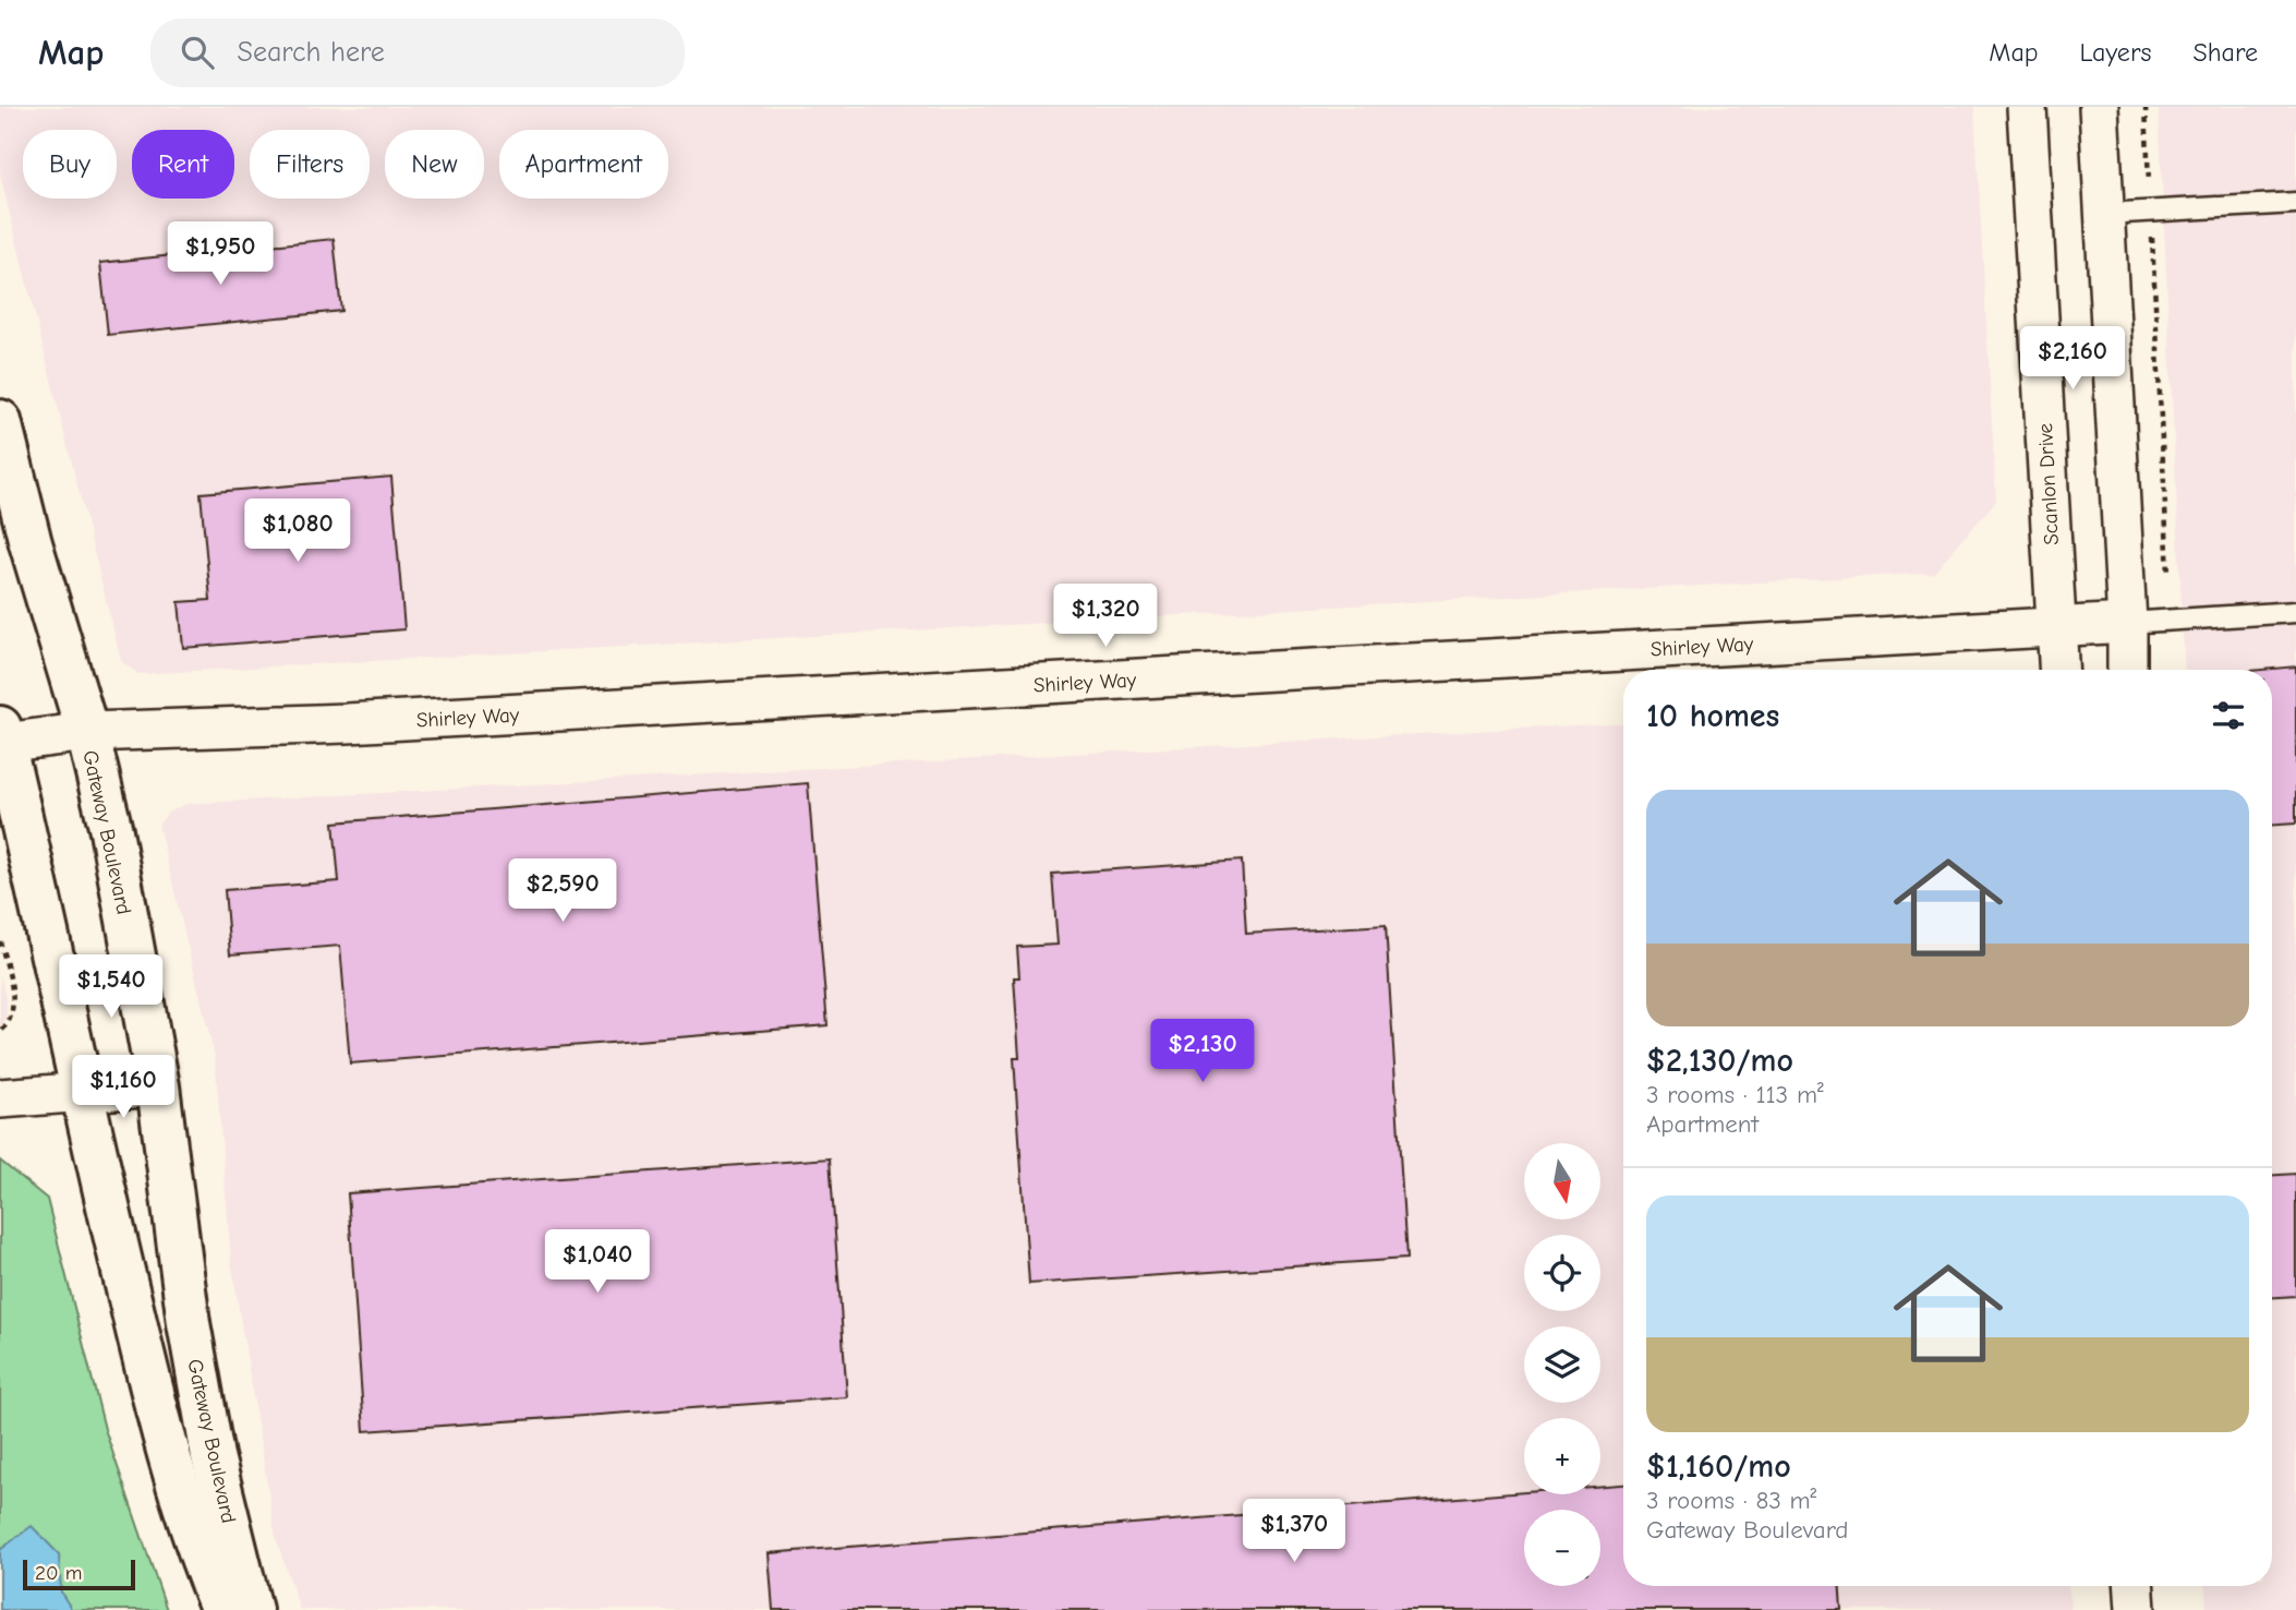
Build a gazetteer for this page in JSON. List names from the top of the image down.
{
  "streets": {
    "street": ["Scanlon Drive", "Shirley Way", "Gateway Boulevard"]
  },
  "crossings": [
    ["Scanlon Drive", "Shirley Way"],
    ["Shirley Way", "Gateway Boulevard"]
  ],
  "scale_bar": "20 m",
  "north": "bottom",
  "page": {
    "header": "Map",
    "search": "Search here",
    "nav": ["Map", "Layers", "Share"],
    "chip": [
      "Buy",
      "Rent",
      "Filters",
      "New",
      "Apartment"
    ],
    "price": [
      "$1,950",
      "$2,160",
      "$1,080",
      "$1,320",
      "$2,590",
      "$1,540",
      "$2,130",
      "$1,160",
      "$1,040",
      "$1,370"
    ],
    "heading": "10 homes",
    "list": [
      {
        "name": "$2,130/mo",
        "note": "3 rooms · 113 m² · Apartment"
      },
      {
        "name": "$1,160/mo",
        "note": "3 rooms · 83 m² · Gateway Boulevard"
      }
    ],
    "map_buttons": ["+", "−"],
    "scale": "20 m"
  }
}
